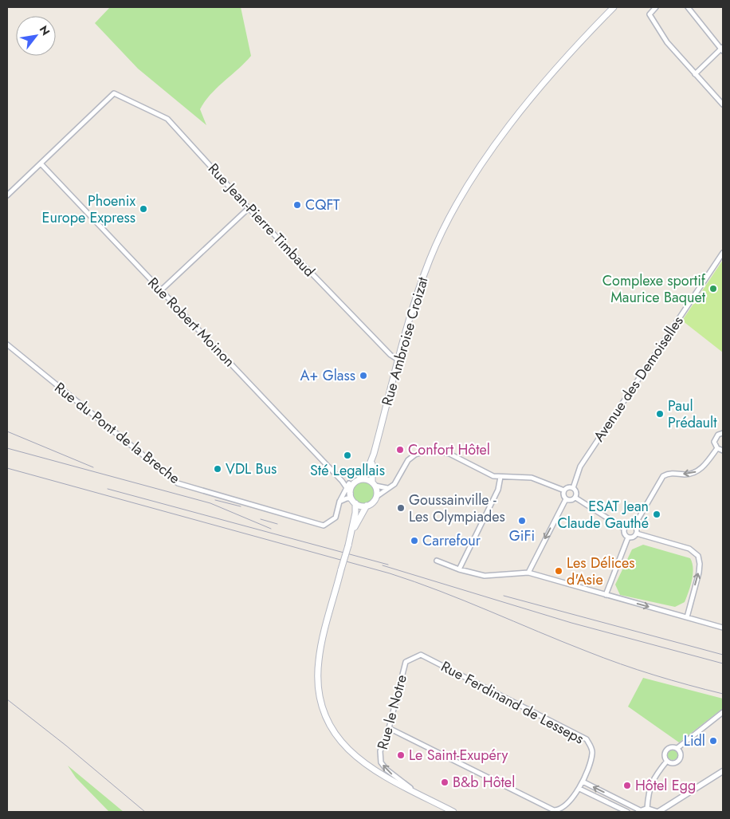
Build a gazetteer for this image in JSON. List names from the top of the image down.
{
  "streets": {
    "main road": ["Rue Ambroise Croizat"],
    "street": [
      "Rue Jean-Pierre Timbaud",
      "Rue Robert Moinon",
      "Avenue des Demoiselles",
      "Rue du Pont de la Breche",
      "Rue Ferdinand de Lesseps",
      "Rue le Notre"
    ]
  },
  "crossings": [
    ["Rue Jean-Pierre Timbaud", "Rue Robert Moinon"],
    ["Rue Jean-Pierre Timbaud", "Rue Ambroise Croizat"],
    ["Rue Robert Moinon", "Rue du Pont de la Breche"],
    ["Rue Ferdinand de Lesseps", "Rue le Notre"]
  ],
  "one_way": ["Rue le Notre"],
  "places": [
    "CQFT",
    "Phoenix Europe Express",
    "Complexe sportif Maurice Baquet",
    "A+ Glass",
    "Paul Prédault",
    "Confort Hôtel",
    "Sté Legallais",
    "VDL Bus",
    "Goussainville - Les Olympiades",
    "ESAT Jean Claude Gauthé",
    "GiFi",
    "Carrefour",
    "Les Délices d'Asie",
    "Lidl",
    "Le Saint-Exupéry",
    "B&b Hôtel",
    "Hôtel Egg"
  ],
  "north": "top right"
}
